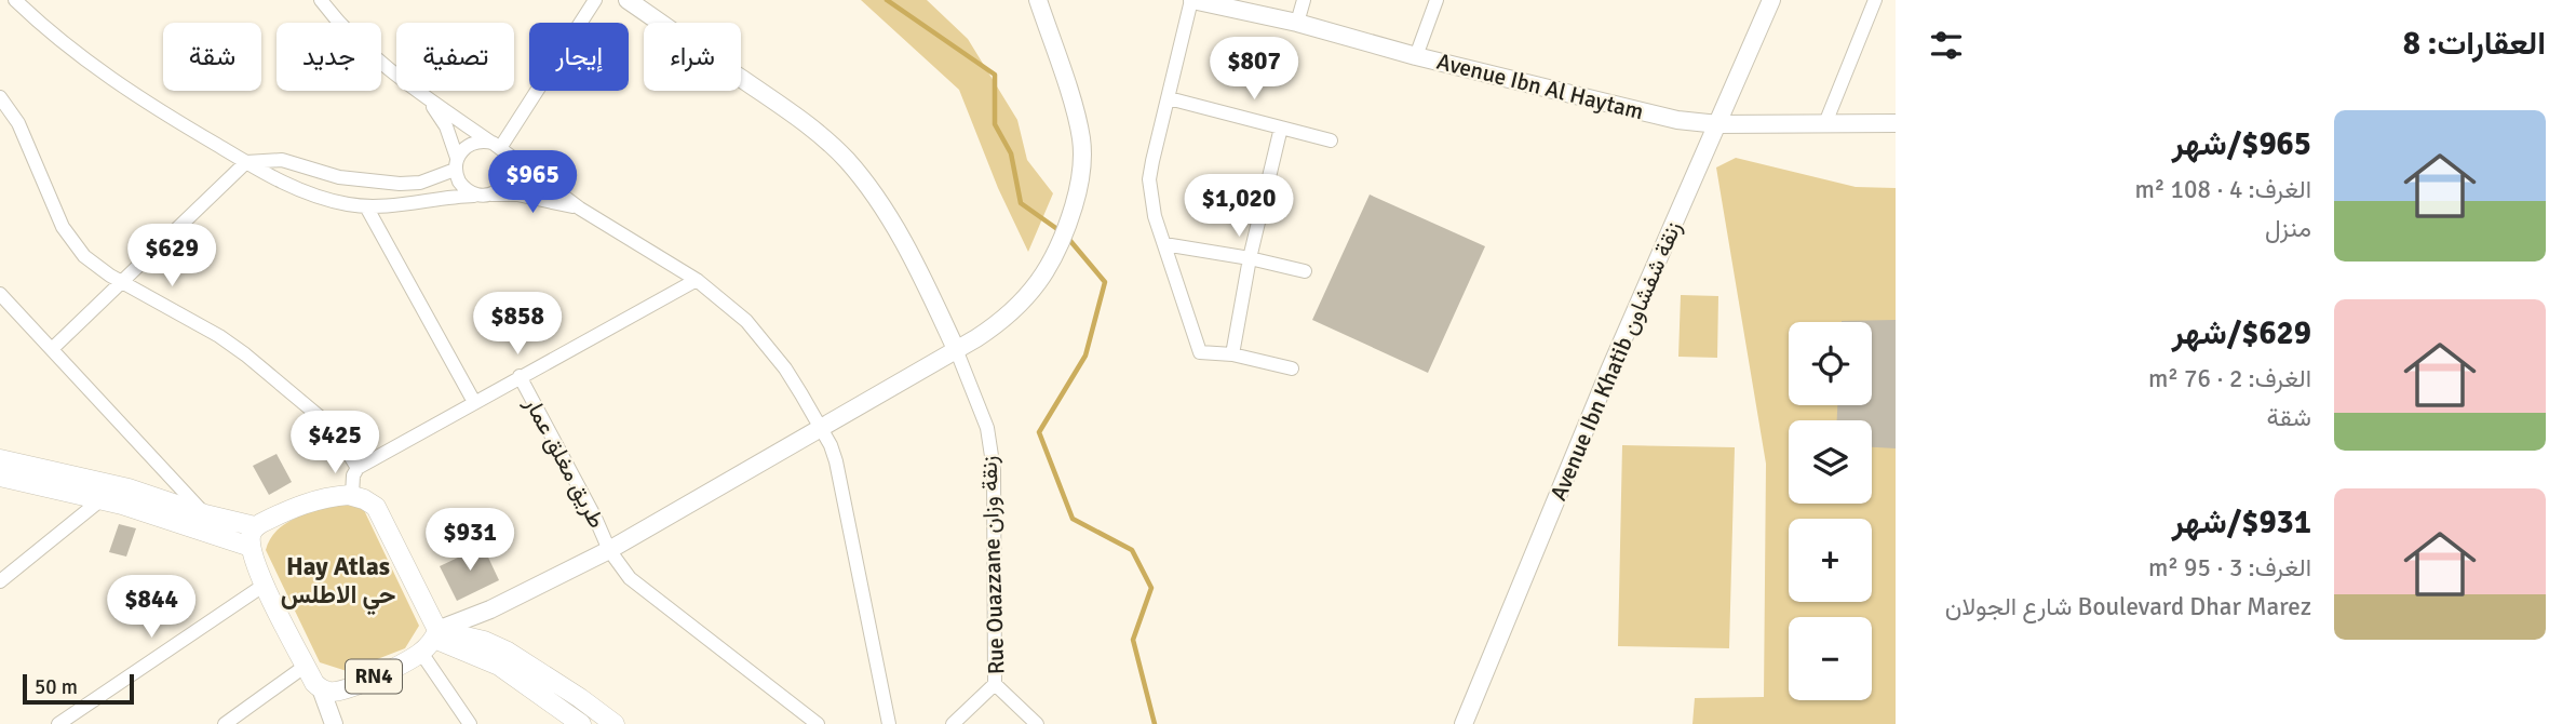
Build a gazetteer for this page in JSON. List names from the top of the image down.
{
  "streets": {
    "main road": ["RN4"],
    "street": [
      "Avenue Ibn Al Haytam",
      "Avenue Ibn Khatib زنقة شفشاون",
      "طريق مغلق عمار",
      "Rue Ouazzane زنقة وزان"
    ]
  },
  "crossings": [
    ["Avenue Ibn Al Haytam", "Avenue Ibn Khatib زنقة شفشاون"]
  ],
  "districts": ["Hay Atlas حي الاطلس"],
  "scale_bar": "50 m",
  "page": {
    "heading": "العقارات: 8",
    "chip": [
      "شراء",
      "إيجار",
      "تصفية",
      "جديد",
      "شقة"
    ],
    "price": [
      "$807",
      "$965",
      "$1,020",
      "$629",
      "$858",
      "$425",
      "$931",
      "$844"
    ],
    "list": [
      {
        "name": "$965/شهر",
        "note": "الغرف: 4 · 108 m² · منزل"
      },
      {
        "name": "$629/شهر",
        "note": "الغرف: 2 · 76 m² · شقة"
      },
      {
        "name": "$931/شهر",
        "note": "الغرف: 3 · 95 m² · Boulevard Dhar Marez شارع الجولان"
      }
    ],
    "map_buttons": ["+", "−"],
    "scale": "50 m"
  }
}
